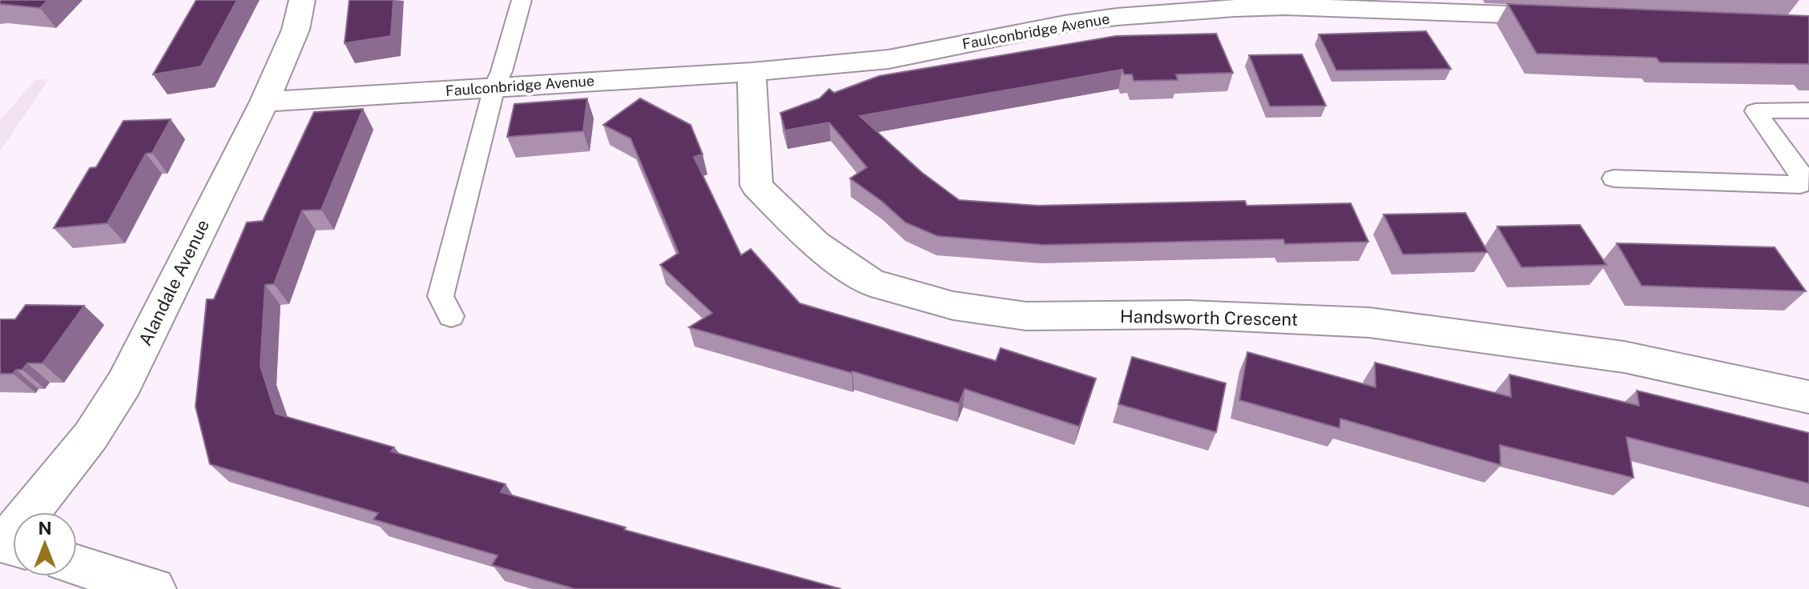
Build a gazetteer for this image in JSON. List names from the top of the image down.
{
  "streets": {
    "street": ["Faulconbridge Avenue", "Alandale Avenue", "Handsworth Crescent"]
  },
  "crossings": [
    ["Faulconbridge Avenue", "Alandale Avenue"],
    ["Faulconbridge Avenue", "Handsworth Crescent"]
  ],
  "north": "top"
}
